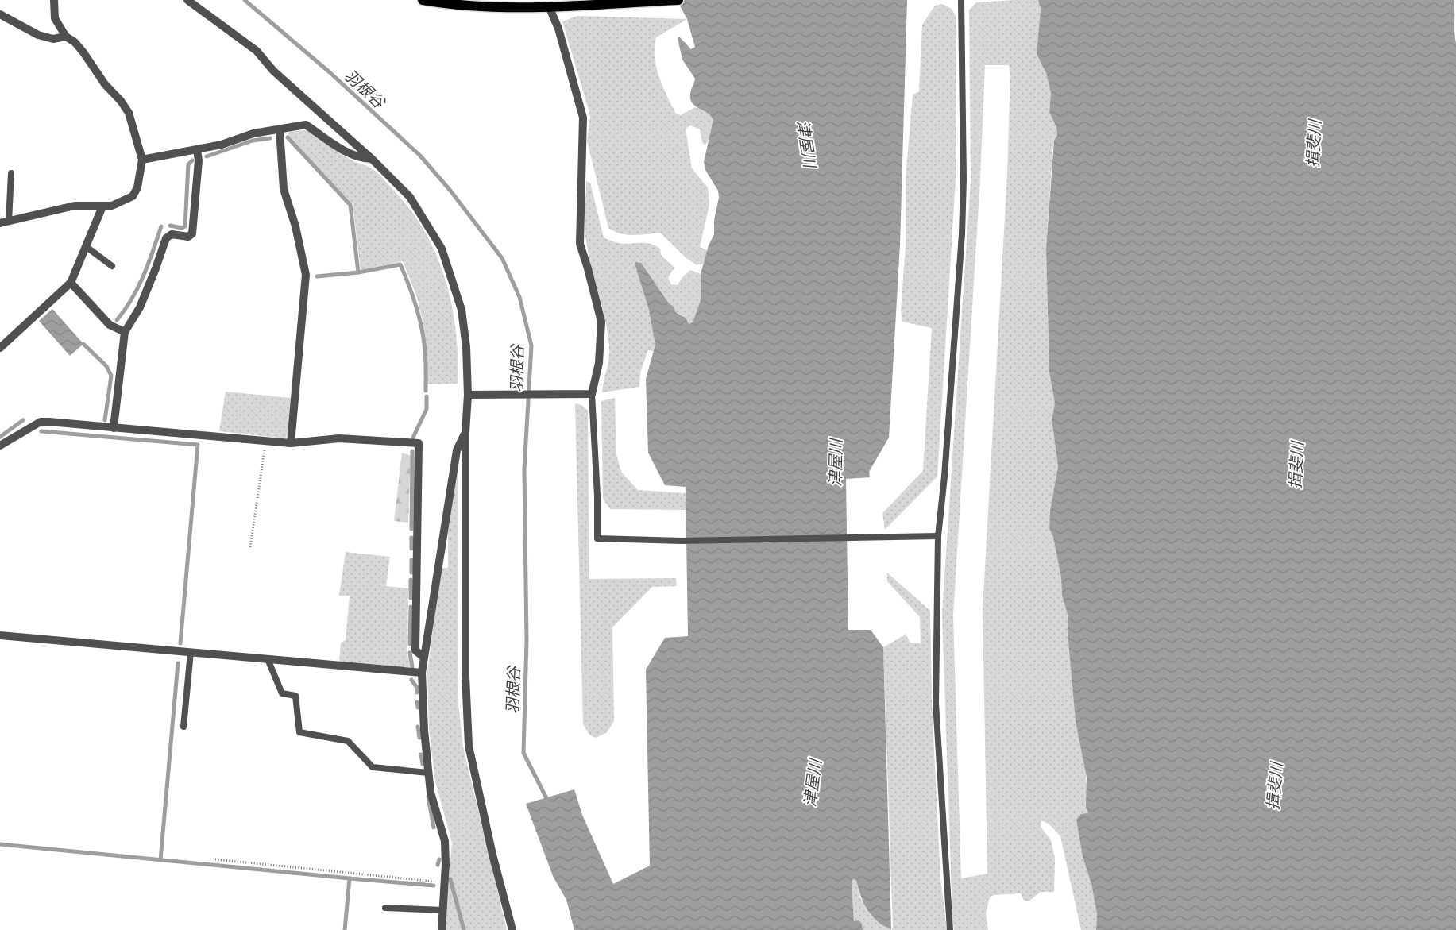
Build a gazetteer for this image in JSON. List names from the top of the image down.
{
  "water": ["羽根谷", "津屋川", "揖斐川"]
}
